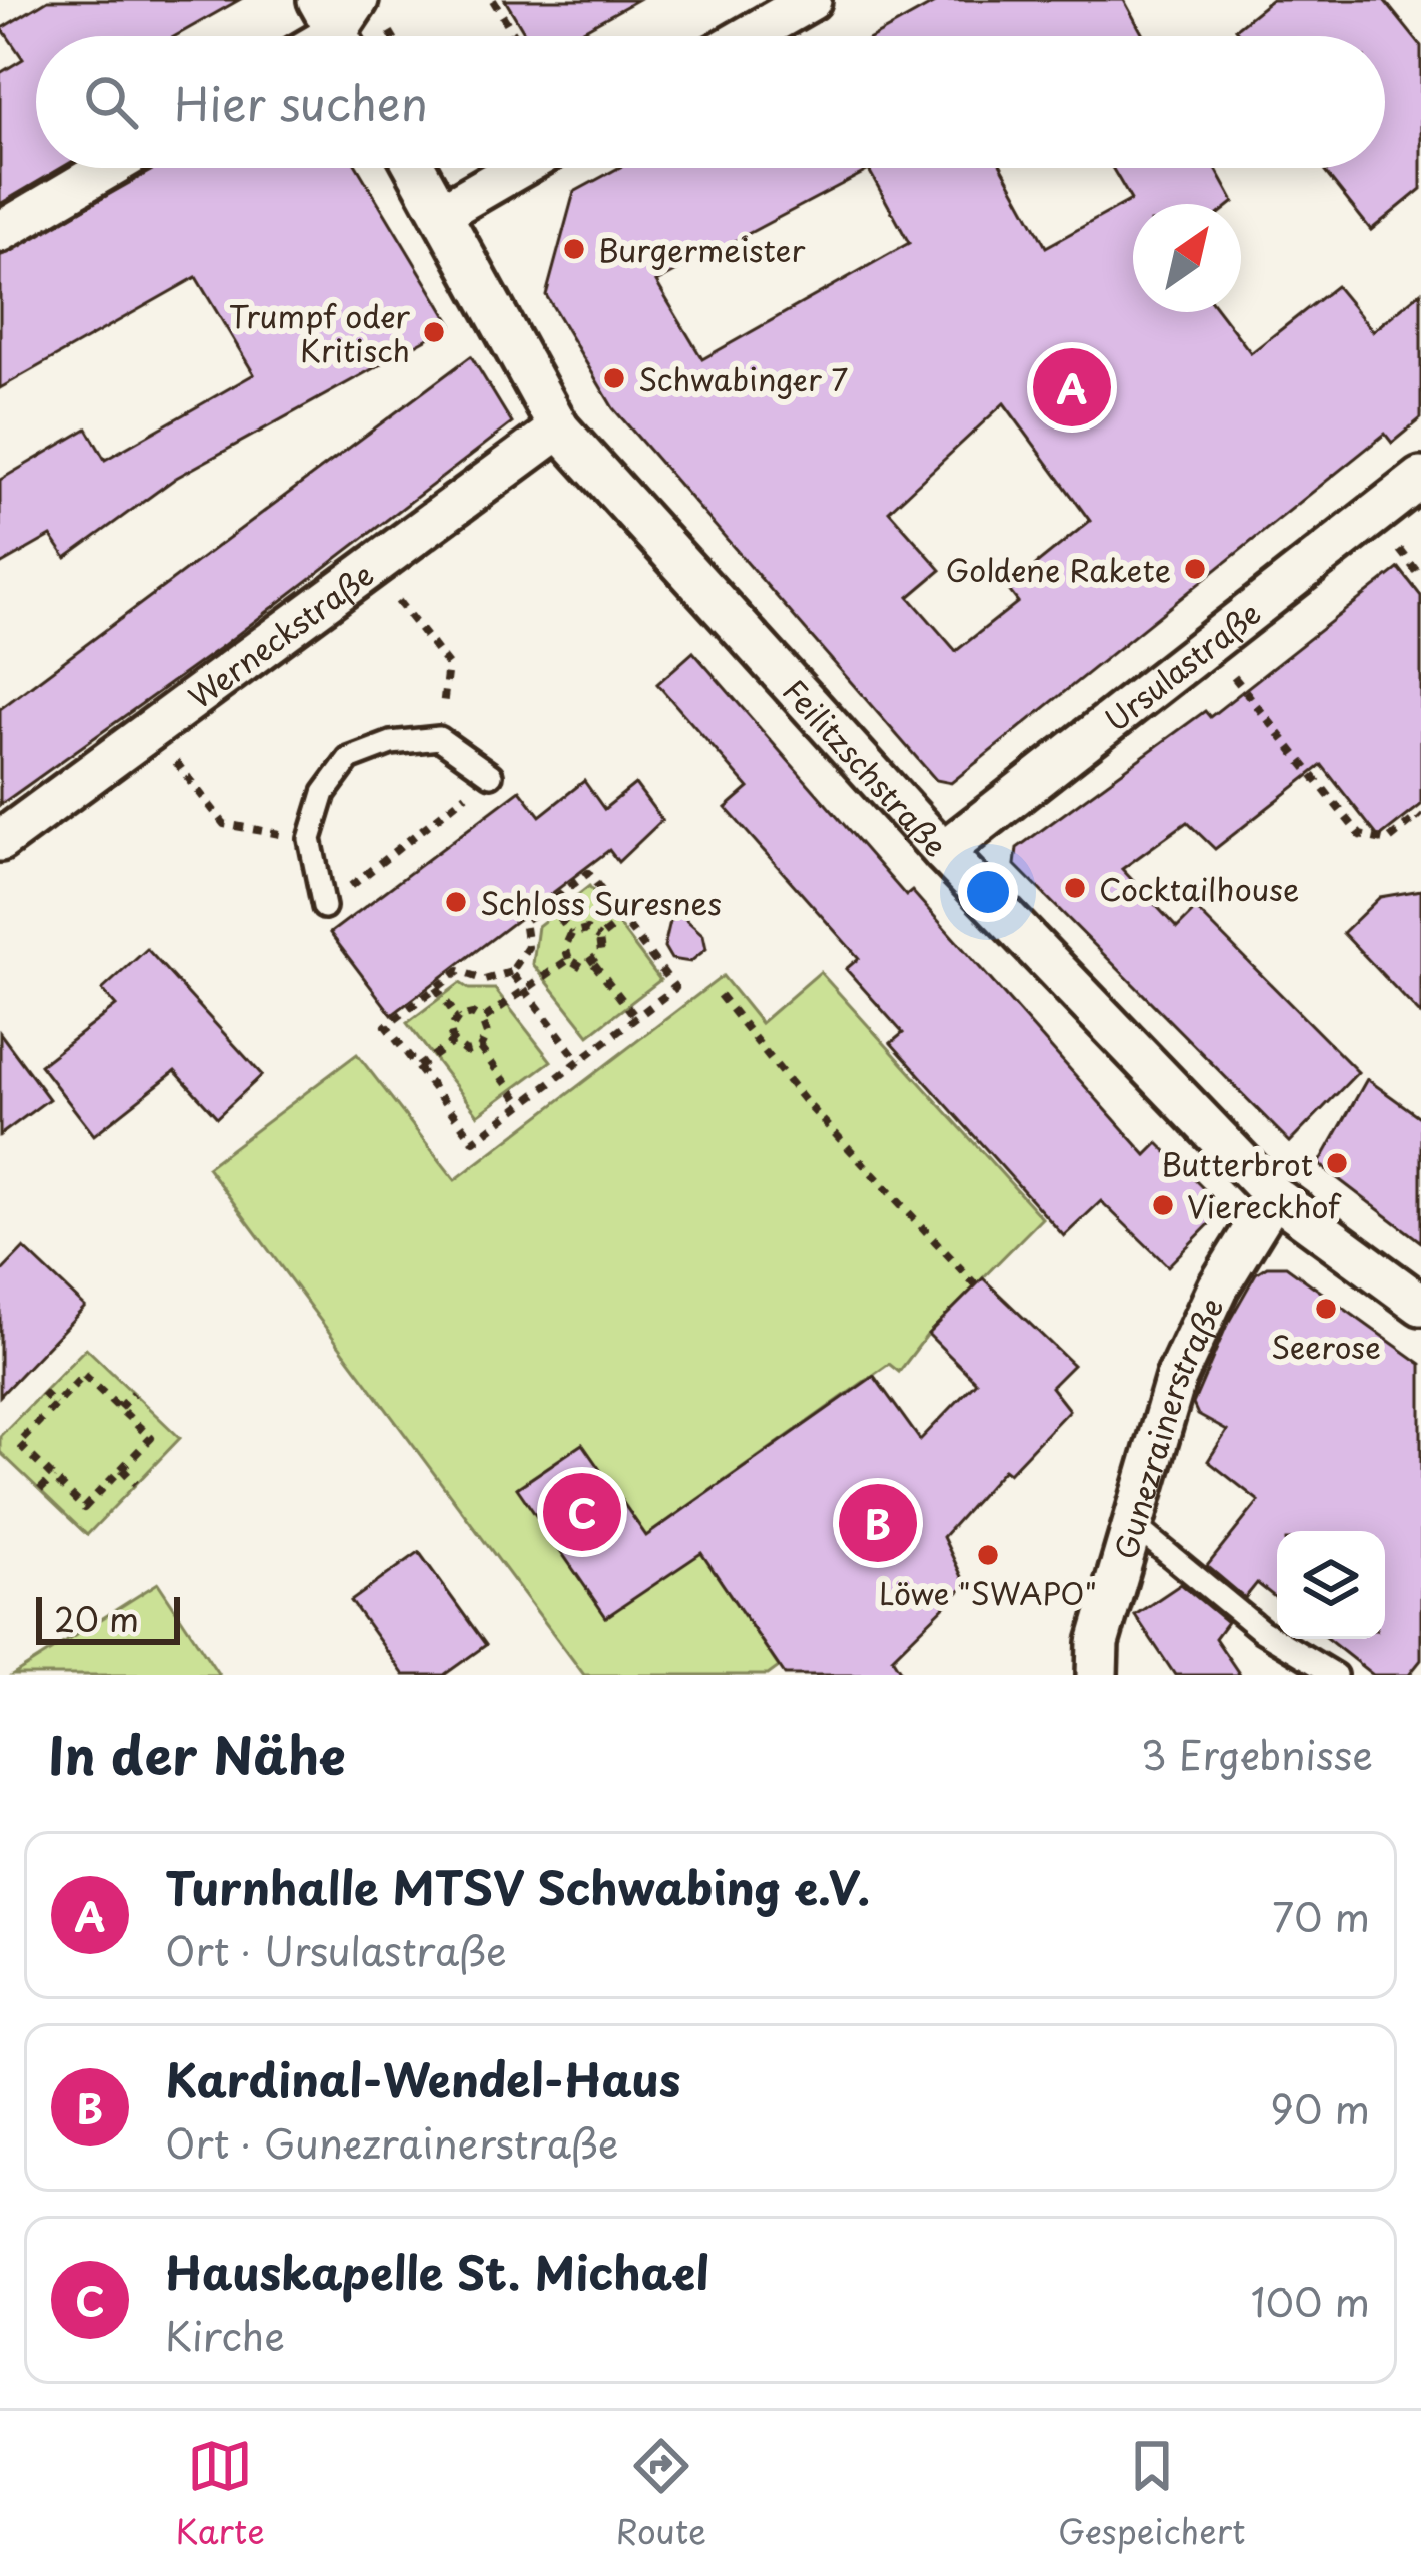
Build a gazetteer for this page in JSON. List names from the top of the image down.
{
  "streets": {
    "street": [
      "Werneckstraße",
      "Ursulastraße",
      "Feilitzschstraße",
      "Gunezrainerstraße"
    ]
  },
  "crossings": [
    ["Werneckstraße", "Feilitzschstraße"],
    ["Ursulastraße", "Feilitzschstraße"],
    ["Feilitzschstraße", "Gunezrainerstraße"]
  ],
  "places": [
    "Burgermeister",
    "Trumpf oder Kritisch",
    "Schwabinger 7",
    "Goldene Rakete",
    "Cocktailhouse",
    "Schloss Suresnes",
    "Butterbrot",
    "Viereckhof",
    "Seerose",
    "Löwe \"SWAPO\""
  ],
  "scale_bar": "20 m",
  "north": "top right",
  "page": {
    "search": "Hier suchen",
    "pins": ["A", "C", "B"],
    "scale": "20 m",
    "heading": ["In der Nähe", "3 Ergebnisse"],
    "list": [
      {
        "mark": "A",
        "name": "Turnhalle MTSV Schwabing e.V.",
        "note": "Ort · Ursulastraße",
        "value": "70 m"
      },
      {
        "mark": "B",
        "name": "Kardinal-Wendel-Haus",
        "note": "Ort · Gunezrainerstraße",
        "value": "90 m"
      },
      {
        "mark": "C",
        "name": "Hauskapelle St. Michael",
        "note": "Kirche",
        "value": "100 m"
      }
    ],
    "nav": ["Karte", "Route", "Gespeichert"]
  }
}
